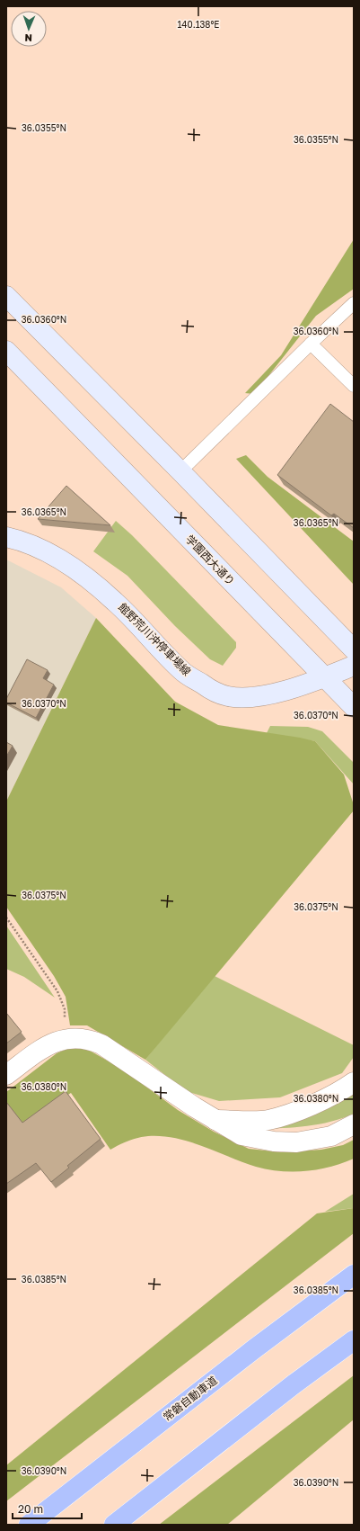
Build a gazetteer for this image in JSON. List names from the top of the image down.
{
  "streets": {
    "highway": ["常磐自動車道"],
    "main road": ["学園西大通り", "館野荒川沖停車場線"]
  },
  "crossings": [
    ["学園西大通り", "館野荒川沖停車場線"]
  ],
  "scale_bar": "20 m",
  "north": "bottom",
  "coordinates": [
    "140.138°E",
    "36.0355°N",
    "36.0360°N",
    "36.0365°N",
    "36.0370°N",
    "36.0375°N",
    "36.0380°N",
    "36.0385°N",
    "36.0390°N"
  ]
}
